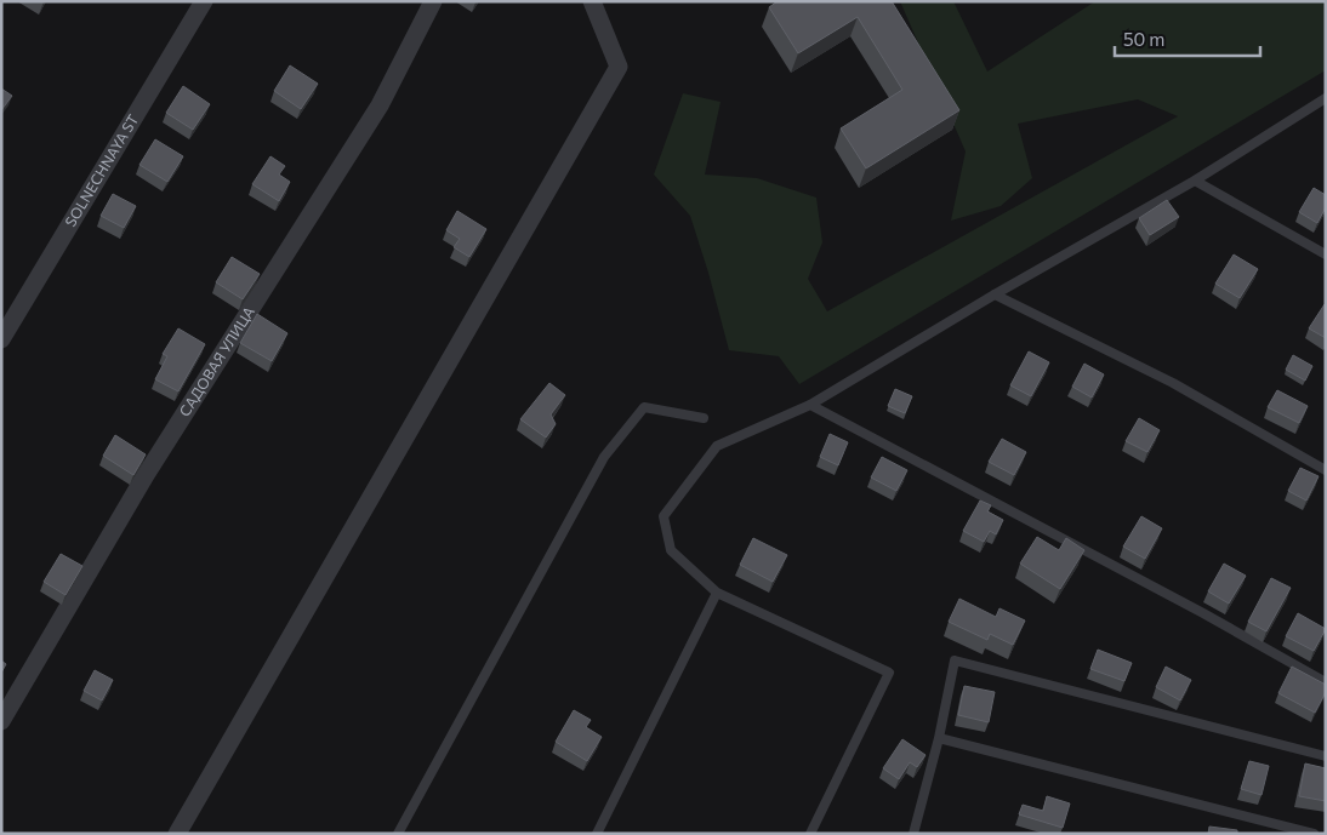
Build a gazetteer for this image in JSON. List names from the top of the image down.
{
  "streets": {
    "street": ["SOLNECHNAYA ST", "САДОВАЯ УЛИЦА"]
  },
  "scale_bar": "50 m"
}
